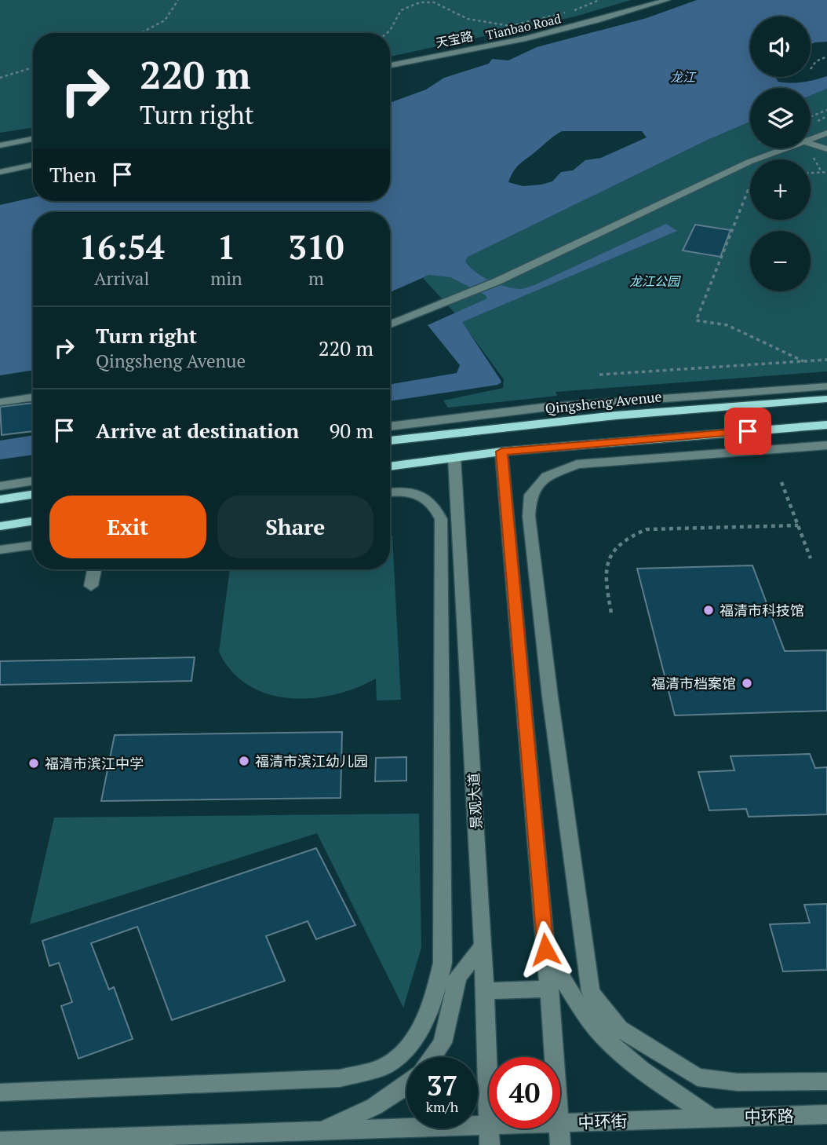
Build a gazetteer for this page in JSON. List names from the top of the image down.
{
  "streets": {
    "main road": ["Qingsheng Avenue"],
    "street": [
      "Tianbao Road",
      "天宝路",
      "景观大道",
      "中环路",
      "中环街"
    ]
  },
  "crossings": [
    ["景观大道", "中环街"],
    ["中环路", "中环街"]
  ],
  "water": ["龙江"],
  "parks": ["龙江公园"],
  "places": [
    "福清市科技馆",
    "福清市档案馆",
    "福清市滨江幼儿园",
    "福清市滨江中学"
  ],
  "page": {
    "map_buttons": ["+", "−"],
    "turn": ["220 m", "Turn right"],
    "then": "Then",
    "eta": [
      "16:54",
      "Arrival",
      "1",
      "min",
      "310",
      "m"
    ],
    "list": [
      {
        "name": "Turn right",
        "note": "Qingsheng Avenue",
        "value": "220 m"
      },
      {
        "name": "Arrive at destination",
        "value": "90 m"
      }
    ],
    "buttons": ["Exit", "Share"],
    "speed": "37 km/h",
    "limit": "40"
  }
}
